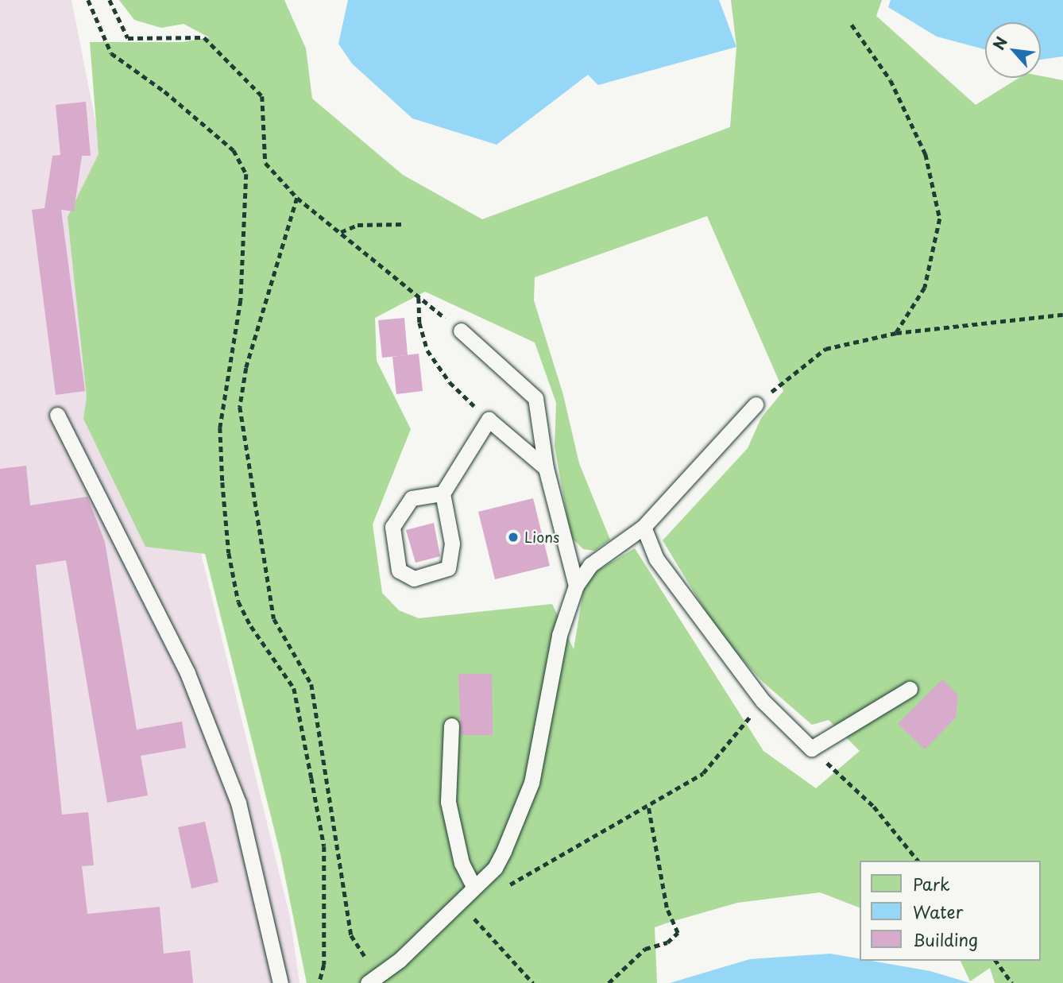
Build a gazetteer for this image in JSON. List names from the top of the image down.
{
  "places": ["Lions"],
  "legend": ["Park", "Water", "Building"],
  "north": "top left"
}
